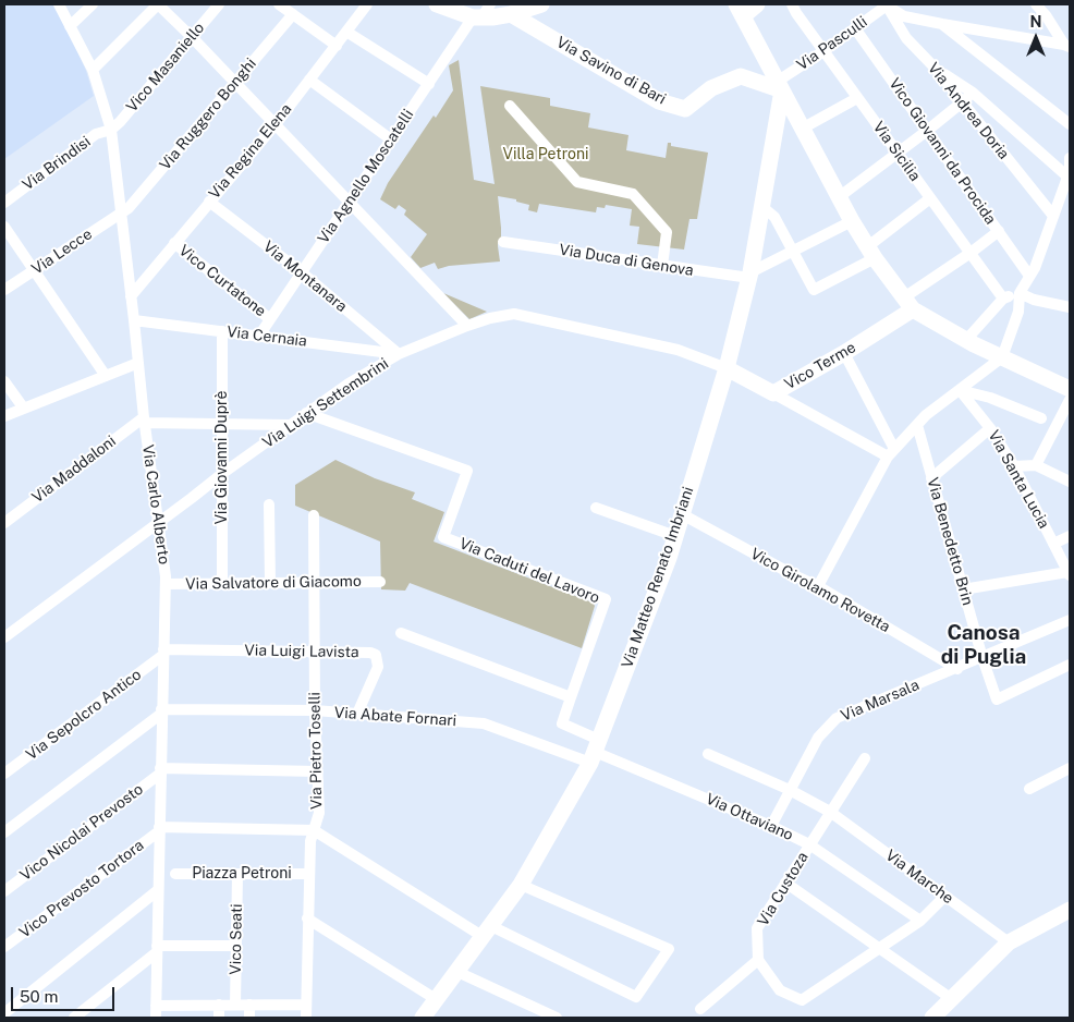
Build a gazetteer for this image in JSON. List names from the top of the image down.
{
  "streets": {
    "street": [
      "Via Pasculli",
      "Vico Masaniello",
      "Via Savino di Bari",
      "Via Andrea Doria",
      "Via Ruggero Bonghi",
      "Via Regina Elena",
      "Via Sicilia",
      "Vico Giovanni da Procida",
      "Via Brindisi",
      "Via Agnello Moscatelli",
      "Via Lecce",
      "Via Duca di Genova",
      "Via Montanara",
      "Vico Curtatone",
      "Via Cernaia",
      "Vico Terme",
      "Via Luigi Settembrini",
      "Via Giovanni Duprè",
      "Via Maddaloni",
      "Via Santa Lucia",
      "Via Carlo Alberto",
      "Via Benedetto Brin",
      "Via Caduti del Lavoro",
      "Via Matteo Renato Imbriani",
      "Via Salvatore di Giacomo",
      "Vico Girolamo Rovetta",
      "Via Luigi Lavista",
      "Via Marsala",
      "Via Sepolcro Antico",
      "Via Abate Fornari",
      "Via Pietro Toselli",
      "Via Ottaviano",
      "Vico Nicolai Prevosto",
      "Piazza Petroni",
      "Via Marche",
      "Vico Prevosto Tortora",
      "Via Custoza",
      "Vico Seati"
    ]
  },
  "crossings": [
    ["Via Pasculli", "Via Andrea Doria"],
    ["Via Pasculli", "Via Sicilia"],
    ["Via Pasculli", "Vico Giovanni da Procida"],
    ["Via Pasculli", "Via Matteo Renato Imbriani"],
    ["Vico Masaniello", "Via Brindisi"],
    ["Vico Masaniello", "Via Carlo Alberto"],
    ["Via Ruggero Bonghi", "Via Lecce"],
    ["Via Ruggero Bonghi", "Via Carlo Alberto"],
    ["Via Regina Elena", "Via Montanara"],
    ["Via Regina Elena", "Vico Curtatone"],
    ["Via Regina Elena", "Via Carlo Alberto"],
    ["Via Brindisi", "Via Carlo Alberto"],
    ["Via Agnello Moscatelli", "Via Montanara"],
    ["Via Agnello Moscatelli", "Vico Curtatone"],
    ["Via Agnello Moscatelli", "Via Cernaia"],
    ["Via Lecce", "Via Carlo Alberto"],
    ["Via Duca di Genova", "Via Matteo Renato Imbriani"],
    ["Via Montanara", "Via Cernaia"],
    ["Via Montanara", "Via Luigi Settembrini"],
    ["Via Cernaia", "Via Luigi Settembrini"],
    ["Via Cernaia", "Via Giovanni Duprè"],
    ["Via Cernaia", "Via Carlo Alberto"],
    ["Vico Terme", "Via Luigi Settembrini"],
    ["Vico Terme", "Via Matteo Renato Imbriani"],
    ["Via Luigi Settembrini", "Via Giovanni Duprè"],
    ["Via Luigi Settembrini", "Via Carlo Alberto"],
    ["Via Luigi Settembrini", "Via Caduti del Lavoro"],
    ["Via Luigi Settembrini", "Via Matteo Renato Imbriani"],
    ["Via Giovanni Duprè", "Via Salvatore di Giacomo"],
    ["Via Maddaloni", "Via Carlo Alberto"],
    ["Via Carlo Alberto", "Via Salvatore di Giacomo"],
    ["Via Carlo Alberto", "Via Luigi Lavista"],
    ["Via Carlo Alberto", "Via Sepolcro Antico"],
    ["Via Carlo Alberto", "Via Abate Fornari"],
    ["Via Carlo Alberto", "Vico Nicolai Prevosto"],
    ["Via Carlo Alberto", "Vico Prevosto Tortora"],
    ["Via Benedetto Brin", "Via Marsala"],
    ["Via Matteo Renato Imbriani", "Vico Girolamo Rovetta"],
    ["Via Matteo Renato Imbriani", "Via Abate Fornari"],
    ["Via Matteo Renato Imbriani", "Via Ottaviano"],
    ["Via Salvatore di Giacomo", "Via Pietro Toselli"],
    ["Vico Girolamo Rovetta", "Via Marsala"],
    ["Via Luigi Lavista", "Via Sepolcro Antico"],
    ["Via Luigi Lavista", "Via Abate Fornari"],
    ["Via Luigi Lavista", "Via Pietro Toselli"],
    ["Via Marsala", "Via Ottaviano"],
    ["Via Marsala", "Via Marche"],
    ["Via Abate Fornari", "Via Pietro Toselli"],
    ["Via Abate Fornari", "Via Ottaviano"],
    ["Via Pietro Toselli", "Piazza Petroni"],
    ["Via Ottaviano", "Via Custoza"],
    ["Piazza Petroni", "Vico Seati"],
    ["Via Marche", "Via Custoza"]
  ],
  "districts": ["Canosa di Puglia"],
  "parks": ["Villa Petroni"],
  "scale_bar": "50 m",
  "north": "top"
}
